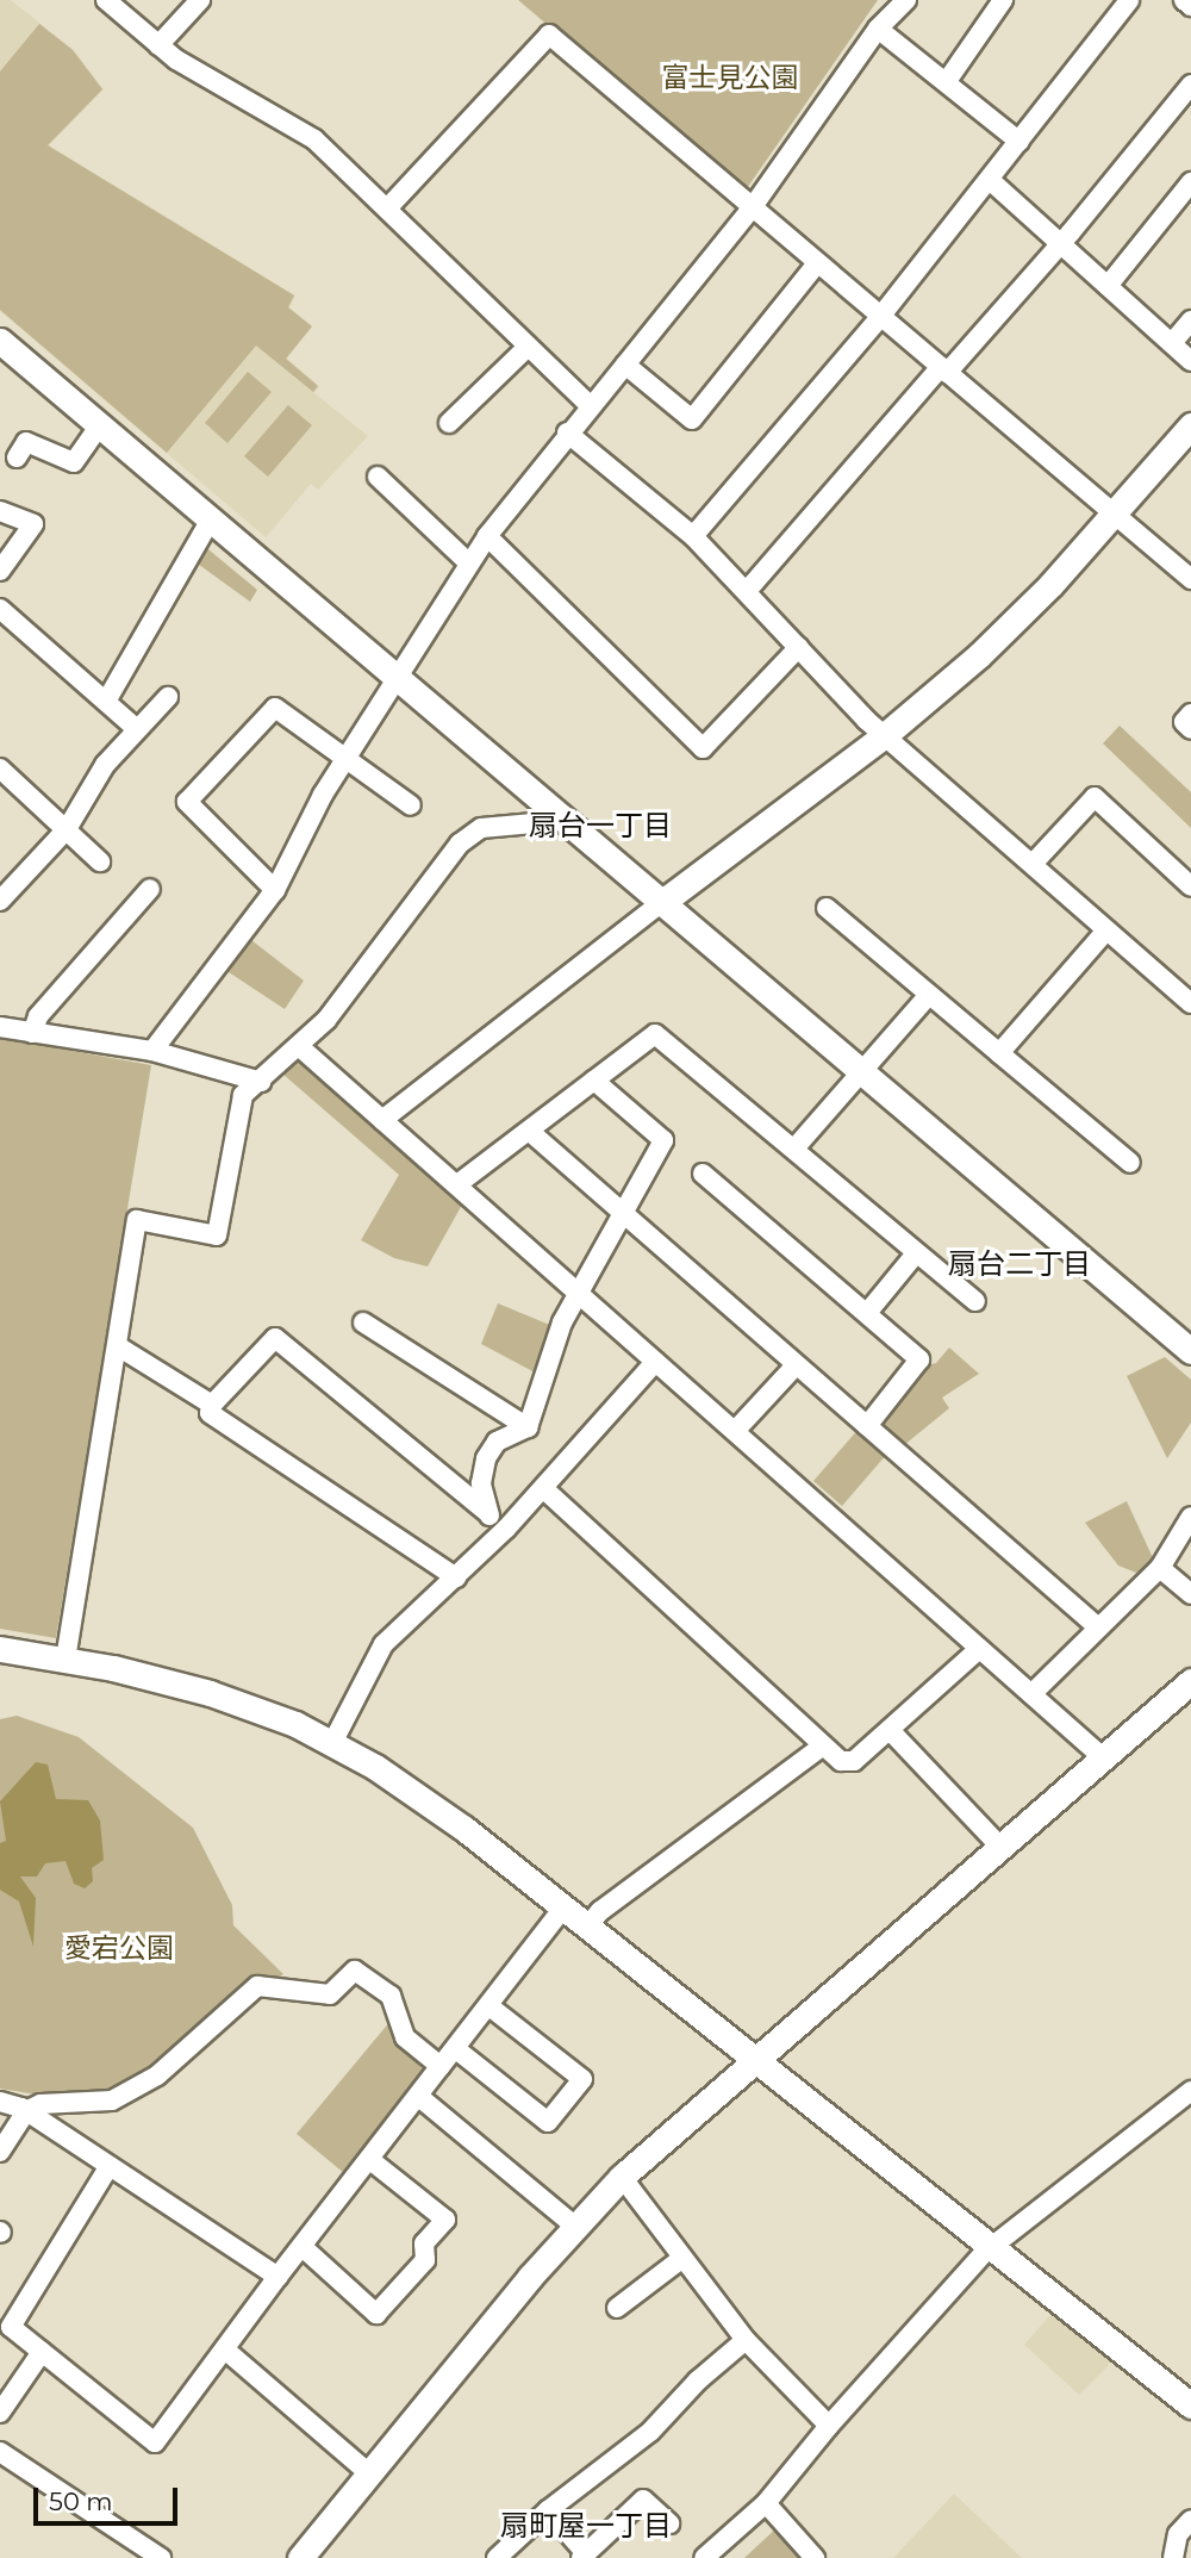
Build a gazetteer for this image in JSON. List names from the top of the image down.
{
  "districts": ["扇台一丁目", "扇台二丁目", "扇町屋一丁目"],
  "parks": ["富士見公園", "愛宕公園"],
  "scale_bar": "50 m"
}
